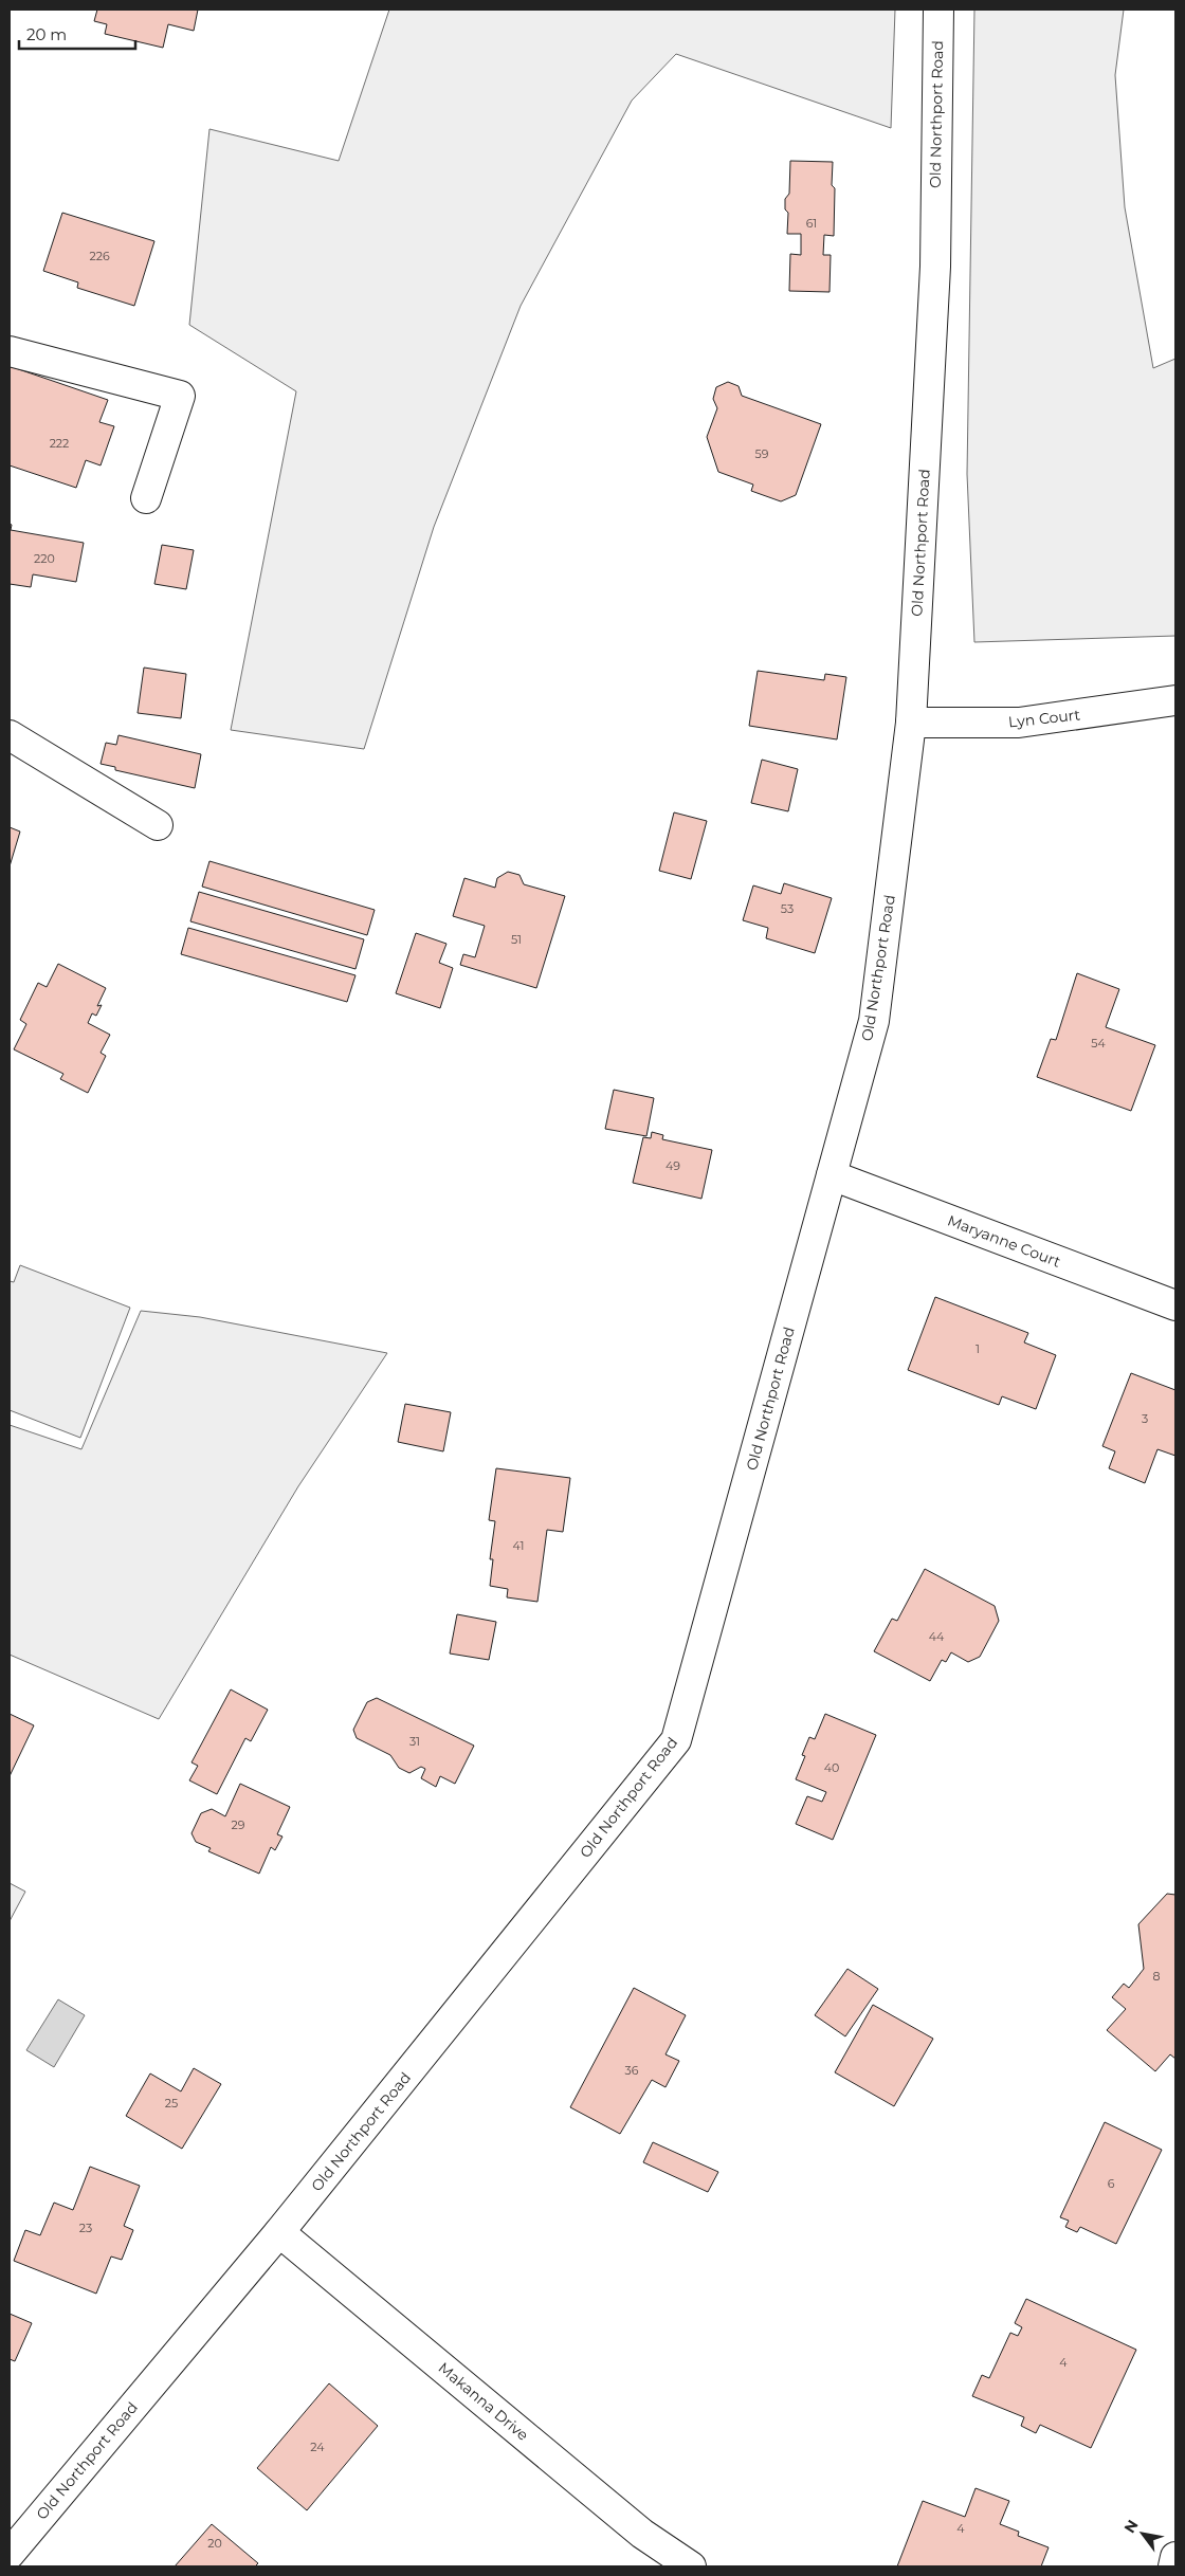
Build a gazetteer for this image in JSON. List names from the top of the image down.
{
  "streets": {
    "street": [
      "Old Northport Road",
      "Lyn Court",
      "Maryanne Court",
      "Makanna Drive"
    ]
  },
  "crossings": [
    ["Old Northport Road", "Lyn Court"],
    ["Old Northport Road", "Maryanne Court"],
    ["Old Northport Road", "Makanna Drive"]
  ],
  "house_numbers": [
    "61",
    "226",
    "222",
    "59",
    "220",
    "53",
    "51",
    "54",
    "49",
    "1",
    "3",
    "41",
    "44",
    "31",
    "40",
    "29",
    "8",
    "36",
    "25",
    "6",
    "23",
    "4",
    "24",
    "4",
    "20"
  ],
  "scale_bar": "20 m",
  "north": "top left"
}
